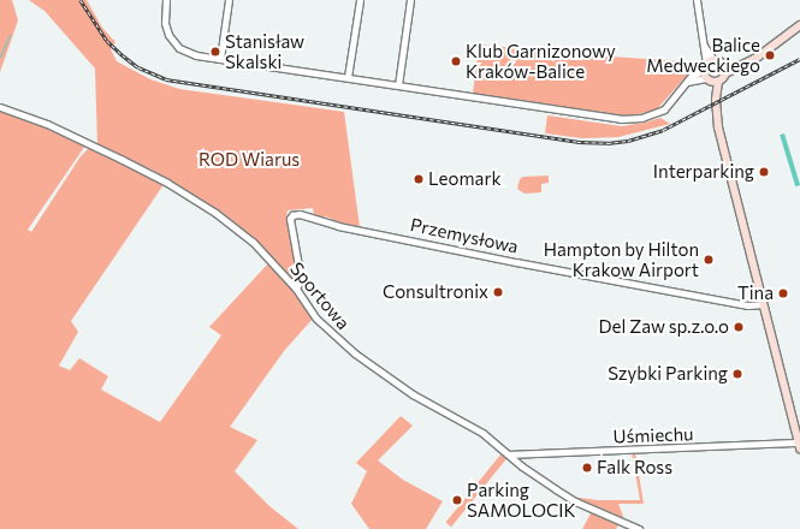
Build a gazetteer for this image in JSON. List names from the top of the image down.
{
  "streets": {
    "street": ["Przemysłowa", "Sportowa", "Uśmiechu"]
  },
  "crossings": [
    ["Przemysłowa", "Sportowa"],
    ["Sportowa", "Uśmiechu"]
  ],
  "parks": ["ROD Wiarus"],
  "places": [
    "Stanisław Skalski",
    "Balice Medweckiego",
    "Klub Garnizonowy Kraków-Balice",
    "Interparking",
    "Leomark",
    "Hampton by Hilton Krakow Airport",
    "Consultronix",
    "Tina",
    "Del Zaw sp.z.o.o",
    "Szybki Parking",
    "Falk Ross",
    "Parking SAMOLOCIK"
  ]
}
